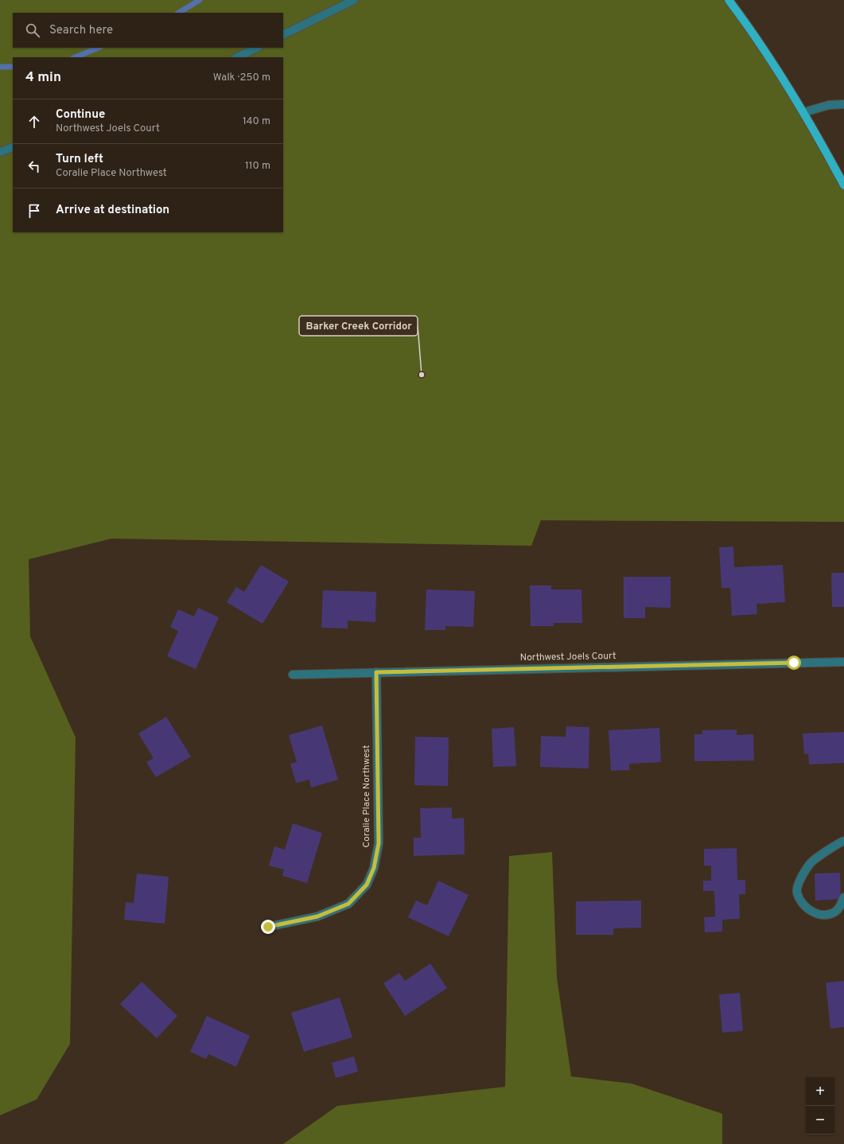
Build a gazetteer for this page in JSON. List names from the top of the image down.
{
  "streets": {
    "street": ["Northwest Joels Court", "Coralie Place Northwest"]
  },
  "crossings": [
    ["Northwest Joels Court", "Coralie Place Northwest"]
  ],
  "places": ["Barker Creek Corridor"],
  "page": {
    "search": "Search here",
    "heading": ["4 min", "Walk · 250 m"],
    "list": [
      ["Continue", "Northwest Joels Court", "140 m"],
      ["Turn left", "Coralie Place Northwest", "110 m"],
      "Arrive at destination"
    ],
    "map_buttons": ["+", "−"]
  }
}
